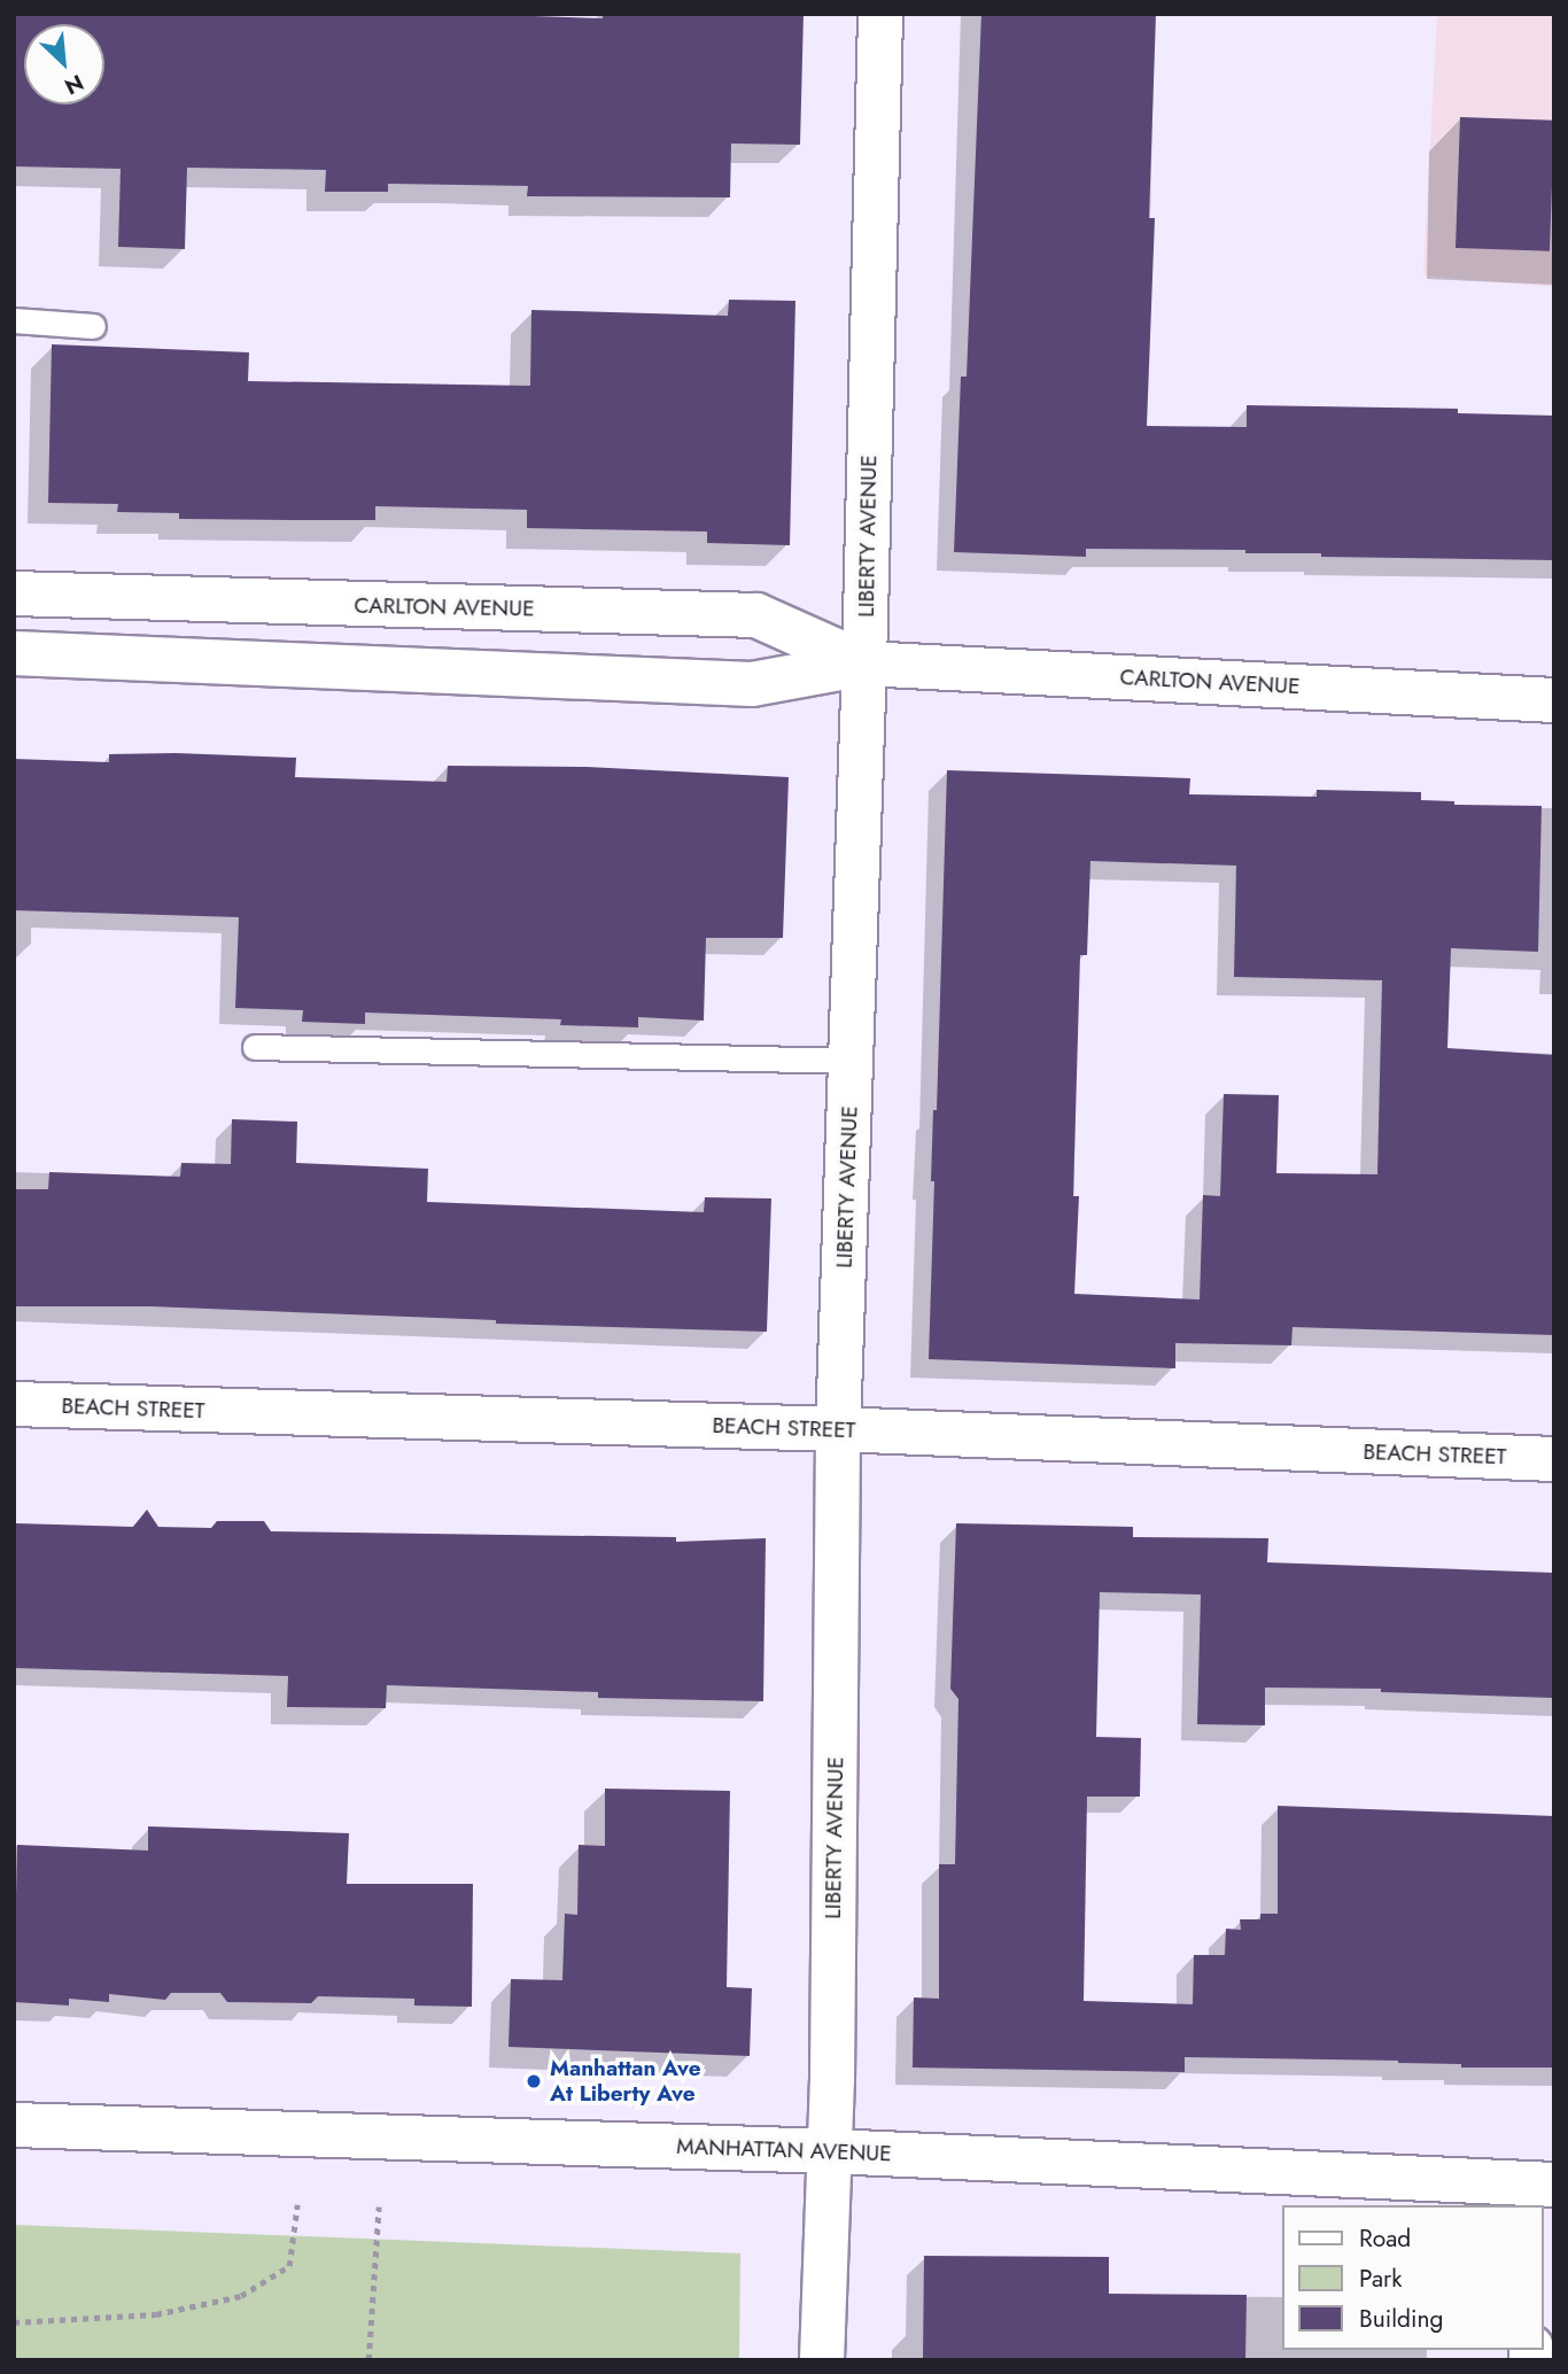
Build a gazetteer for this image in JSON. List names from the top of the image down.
{
  "streets": {
    "street": [
      "LIBERTY AVENUE",
      "CARLTON AVENUE",
      "BEACH STREET",
      "MANHATTAN AVENUE"
    ]
  },
  "crossings": [
    ["LIBERTY AVENUE", "CARLTON AVENUE"],
    ["LIBERTY AVENUE", "BEACH STREET"],
    ["LIBERTY AVENUE", "MANHATTAN AVENUE"]
  ],
  "places": ["Manhattan Ave At Liberty Ave"],
  "legend": ["Road", "Park", "Building"],
  "north": "bottom right"
}
